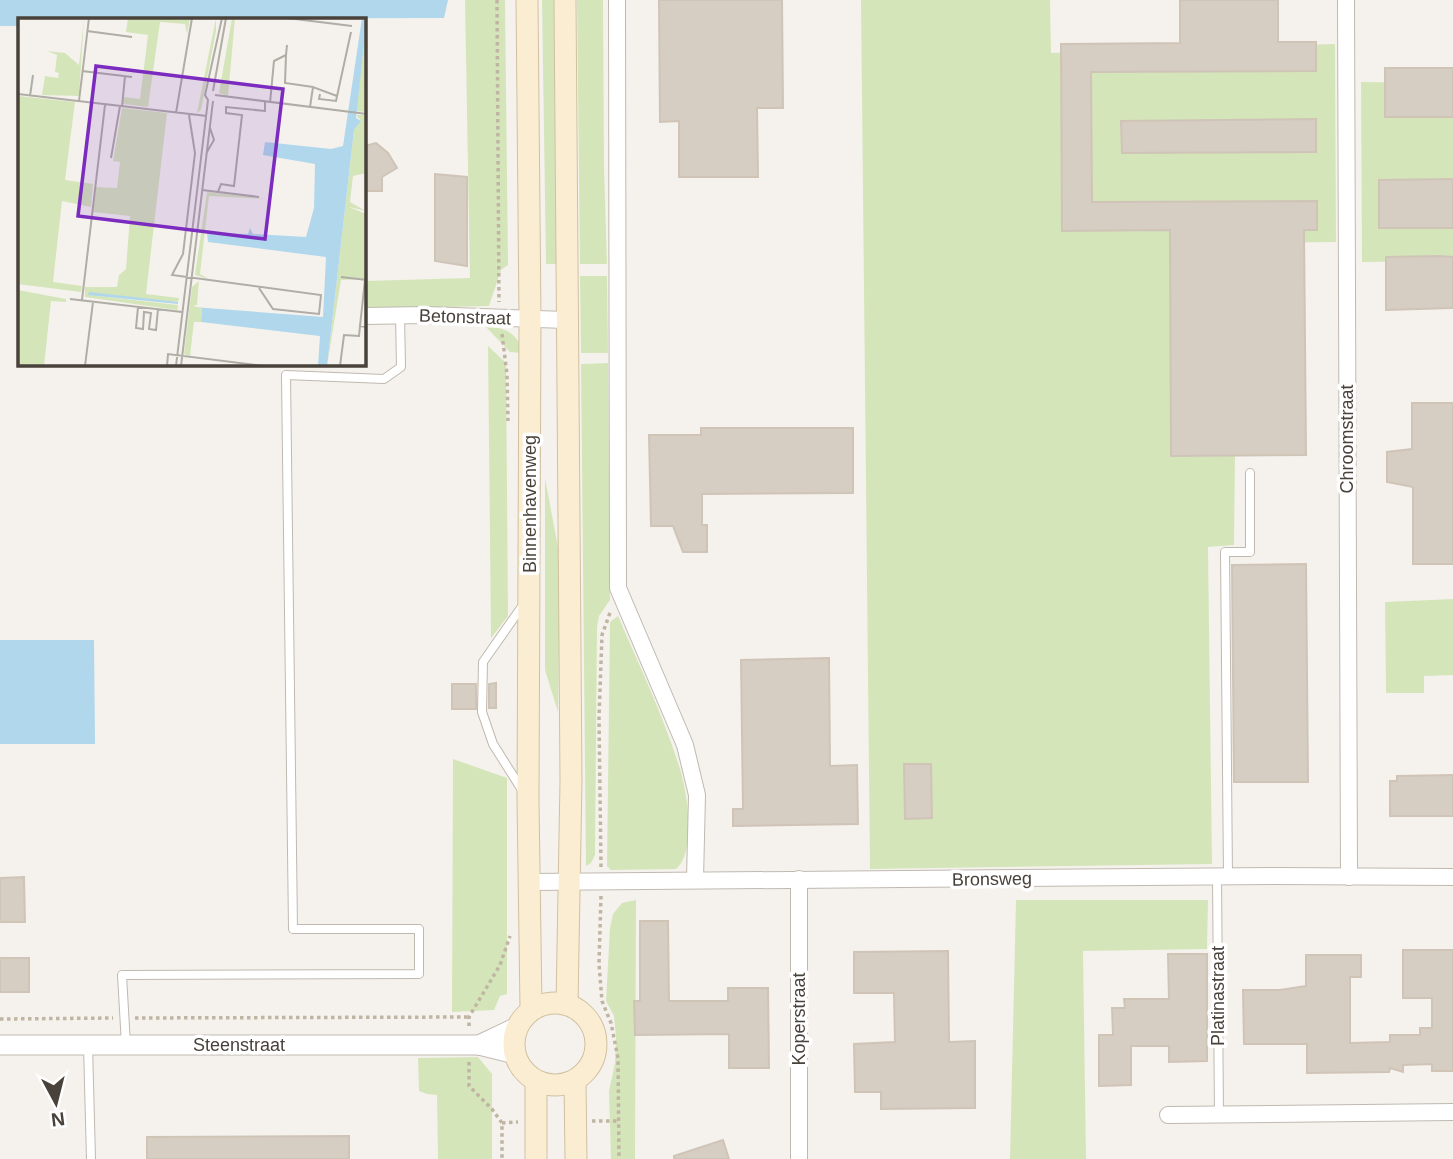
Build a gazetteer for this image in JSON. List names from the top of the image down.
{
  "streets": {
    "main road": ["Binnenhavenweg"],
    "street": [
      "Betonstraat",
      "Chroomstraat",
      "Bronsweg",
      "Koperstraat",
      "Steenstraat"
    ],
    "lane": ["Platinastraat"]
  },
  "crossings": [
    ["Betonstraat", "Binnenhavenweg"],
    ["Chroomstraat", "Bronsweg"],
    ["Binnenhavenweg", "Bronsweg"],
    ["Binnenhavenweg", "Steenstraat"],
    ["Bronsweg", "Platinastraat"],
    ["Bronsweg", "Koperstraat"]
  ],
  "north": "bottom"
}
